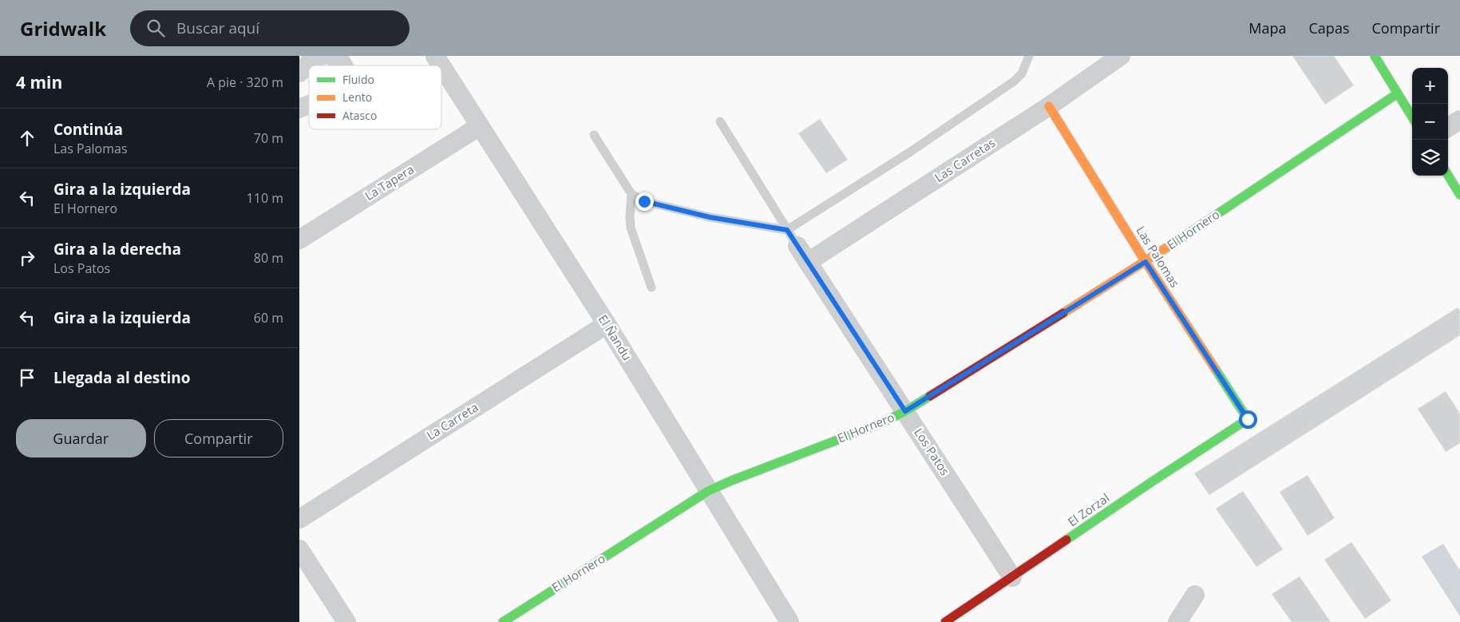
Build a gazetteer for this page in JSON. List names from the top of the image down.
{
  "streets": {
    "street": [
      "Las Carretas",
      "La Tapera",
      "El Hornero",
      "Las Palomas",
      "El Ñandu",
      "La Carreta",
      "Los Patos",
      "El Zorzal"
    ]
  },
  "crossings": [
    ["Las Carretas", "Las Palomas"],
    ["Las Carretas", "Los Patos"],
    ["La Tapera", "El Ñandu"],
    ["El Hornero", "Las Palomas"],
    ["El Hornero", "El Ñandu"],
    ["El Hornero", "Los Patos"],
    ["Las Palomas", "El Zorzal"],
    ["El Ñandu", "La Carreta"],
    ["Los Patos", "El Zorzal"]
  ],
  "legend": ["Fluido", "Lento", "Atasco"],
  "page": {
    "header": "Gridwalk",
    "search": "Buscar aquí",
    "nav": ["Mapa", "Capas", "Compartir"],
    "heading": ["4 min", "A pie · 320 m"],
    "map_buttons": ["+", "−"],
    "list": [
      ["Continúa", "Las Palomas", "70 m"],
      ["Gira a la izquierda", "El Hornero", "110 m"],
      ["Gira a la derecha", "Los Patos", "80 m"],
      ["Gira a la izquierda", "60 m"],
      "Llegada al destino"
    ],
    "buttons": ["Guardar", "Compartir"]
  }
}
